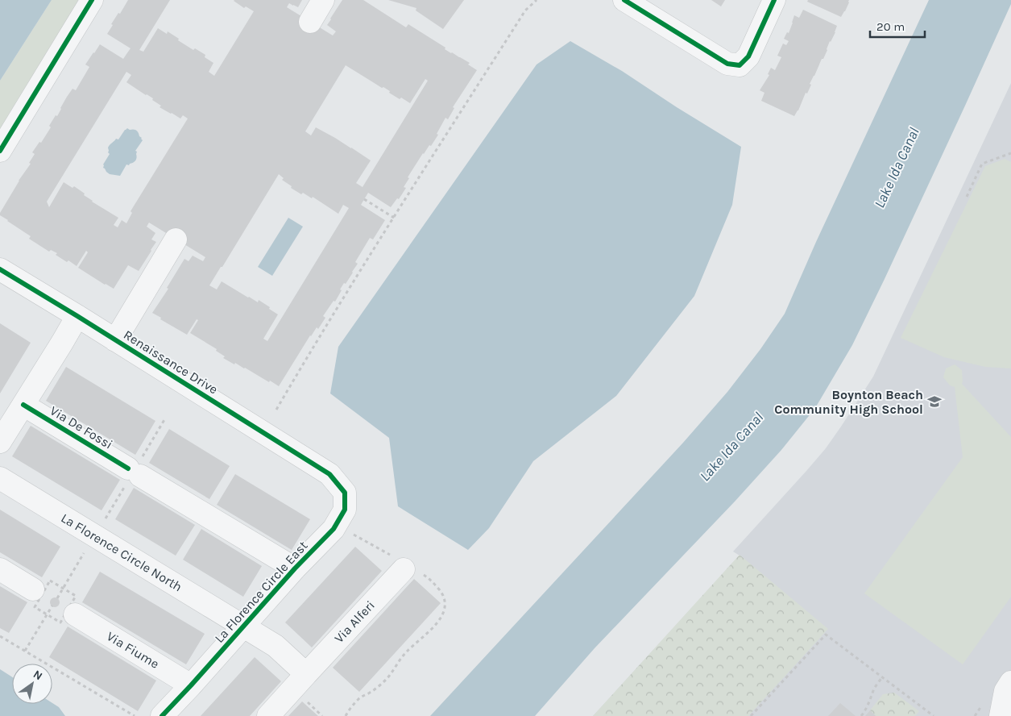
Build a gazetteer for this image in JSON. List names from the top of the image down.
{
  "streets": {
    "street": [
      "Renaissance Drive",
      "Via De Fossi",
      "La Florence Circle North",
      "La Florence Circle East",
      "Via Alferi",
      "Via Fiume"
    ]
  },
  "crossings": [
    ["Renaissance Drive", "La Florence Circle East"],
    ["Via De Fossi", "La Florence Circle East"],
    ["La Florence Circle North", "La Florence Circle East"],
    ["La Florence Circle East", "Via Fiume"]
  ],
  "water": ["Lake Ida Canal"],
  "places": {
    "school or university": ["Boynton Beach Community High School"]
  },
  "scale_bar": "20 m",
  "north": "top right"
}
